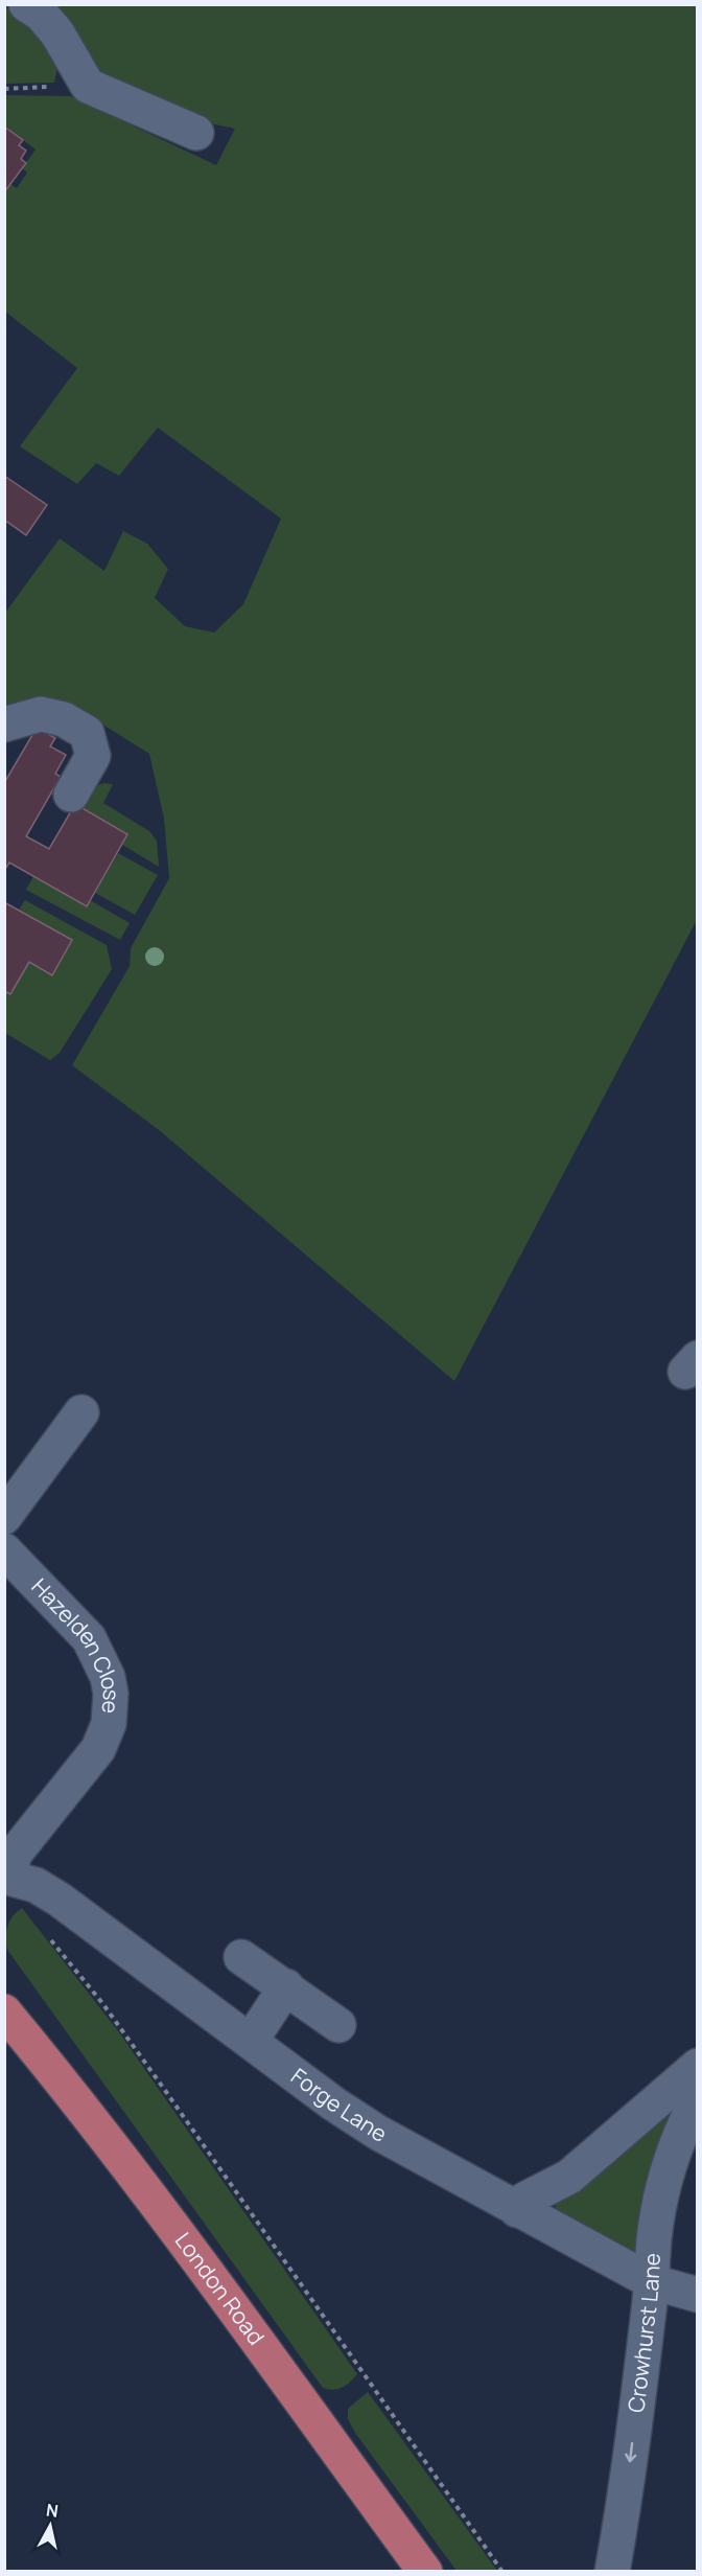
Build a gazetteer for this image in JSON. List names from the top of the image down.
{
  "streets": {
    "main road": ["London Road"],
    "street": ["Hazelden Close", "Forge Lane", "Crowhurst Lane"]
  },
  "crossings": [
    ["Hazelden Close", "Forge Lane"],
    ["Forge Lane", "Crowhurst Lane"]
  ],
  "one_way": ["Crowhurst Lane"],
  "north": "top"
}
